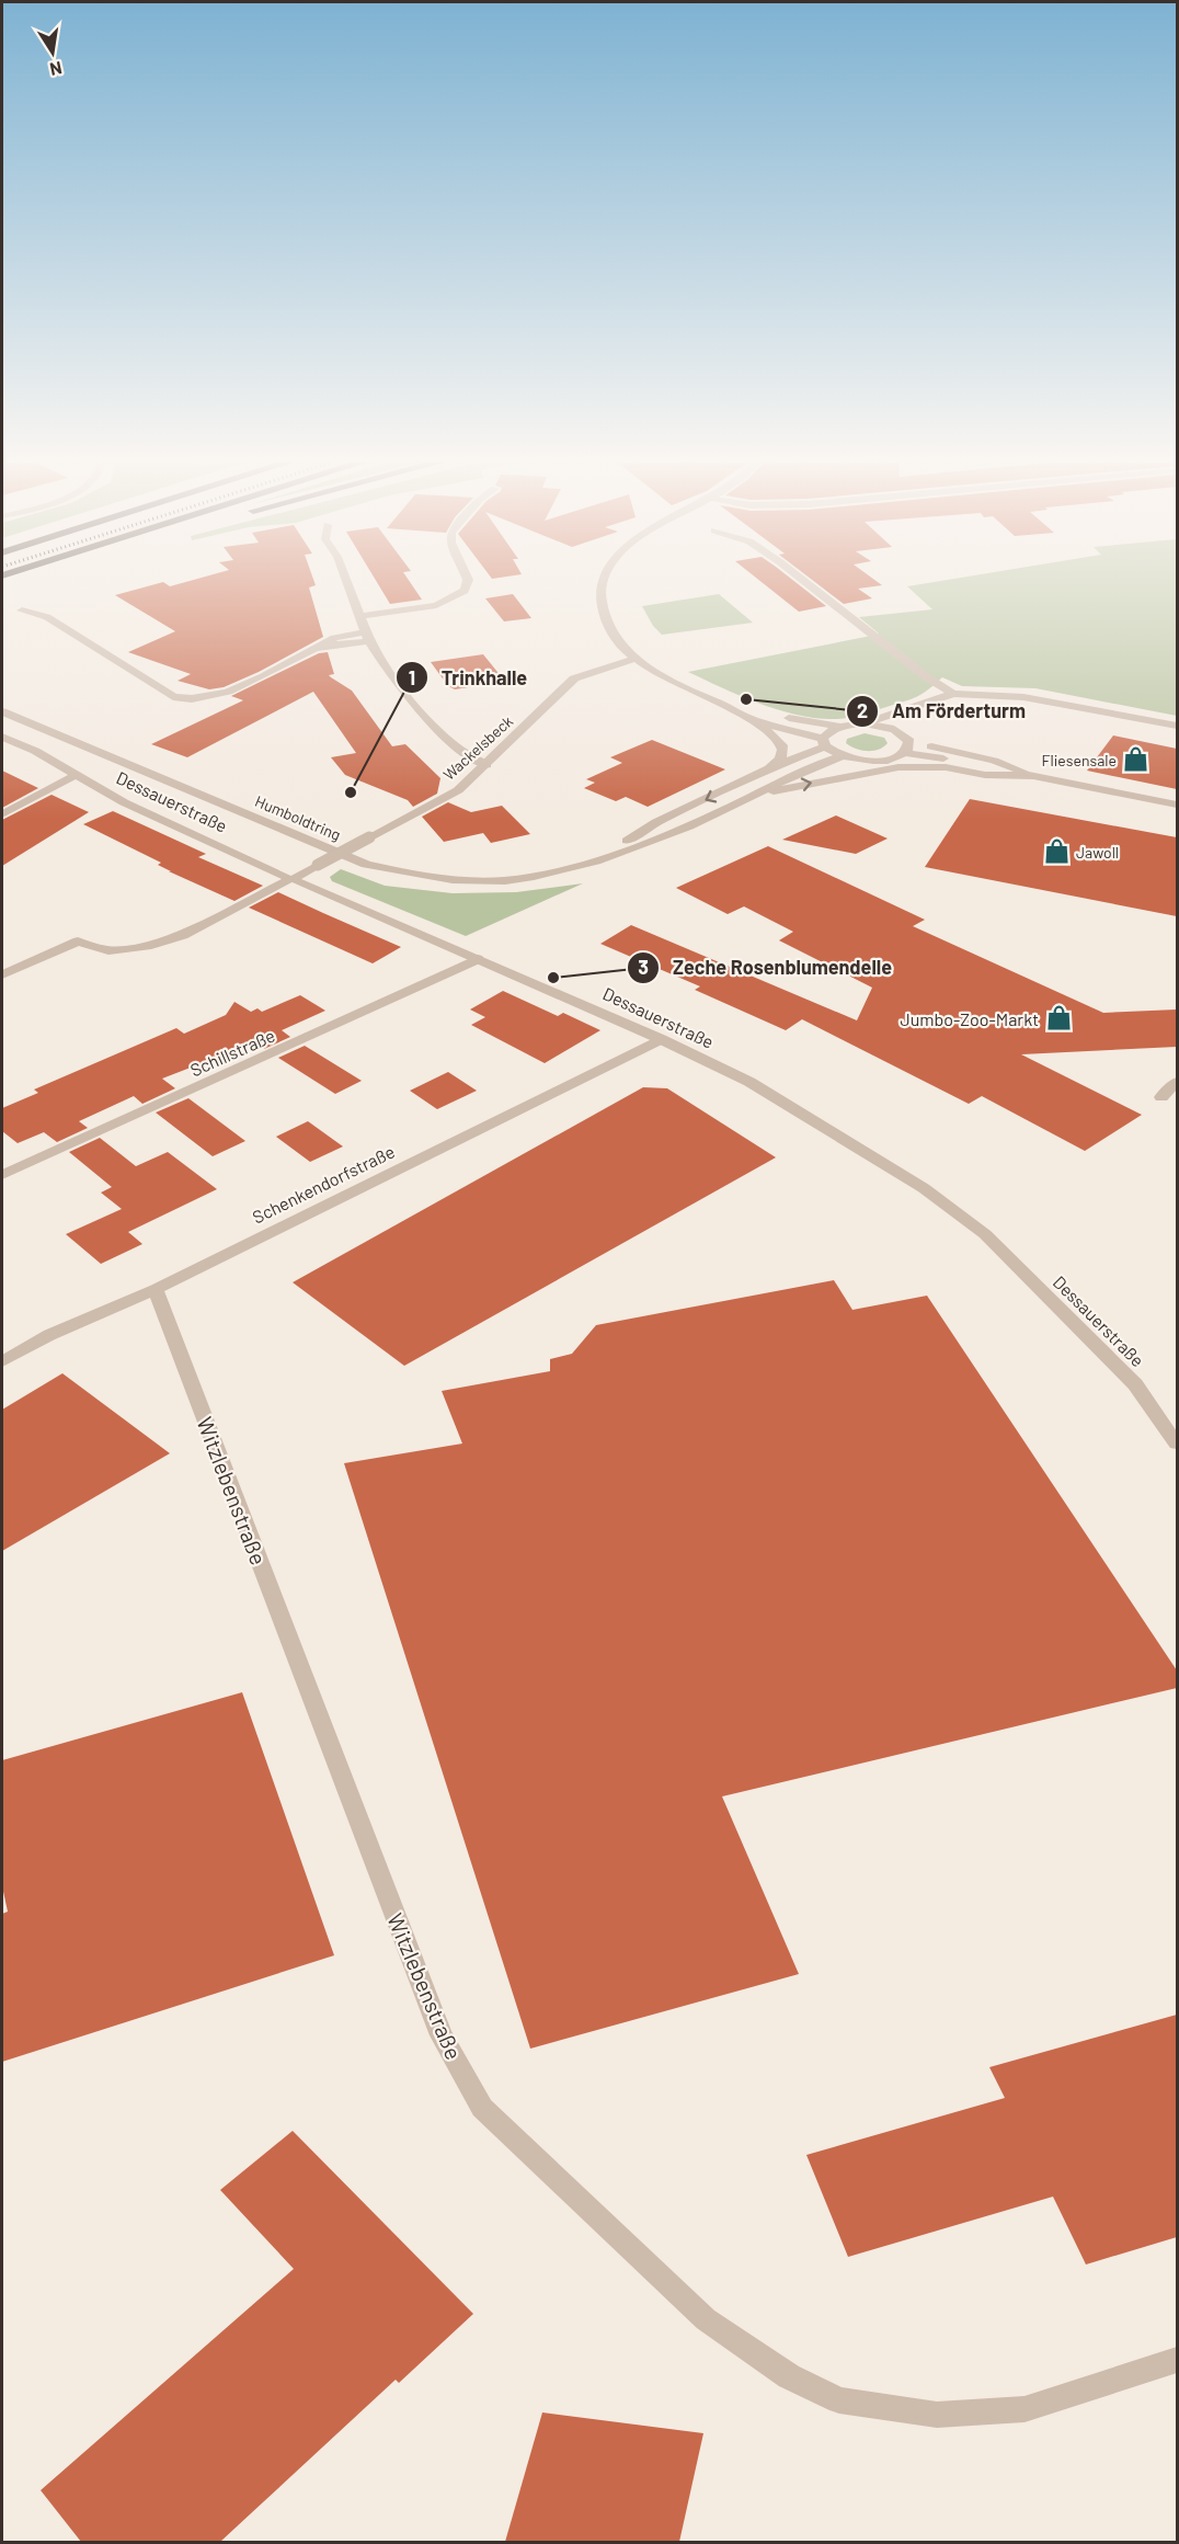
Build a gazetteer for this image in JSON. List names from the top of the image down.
{
  "streets": {
    "street": [
      "Wackelsbeck",
      "Dessauerstraße",
      "Humboldtring",
      "Schillstraße",
      "Schenkendorfstraße",
      "Witzlebenstraße"
    ]
  },
  "crossings": [
    ["Wackelsbeck", "Dessauerstraße"],
    ["Dessauerstraße", "Schillstraße"],
    ["Dessauerstraße", "Schenkendorfstraße"],
    ["Schenkendorfstraße", "Witzlebenstraße"]
  ],
  "places": {
    "other": ["Am Förderturm", "Trinkhalle", "Zeche Rosenblumendelle"],
    "shop": ["Fliesensale", "Jawoll", "Jumbo-Zoo-Markt"]
  },
  "north": "bottom"
}
